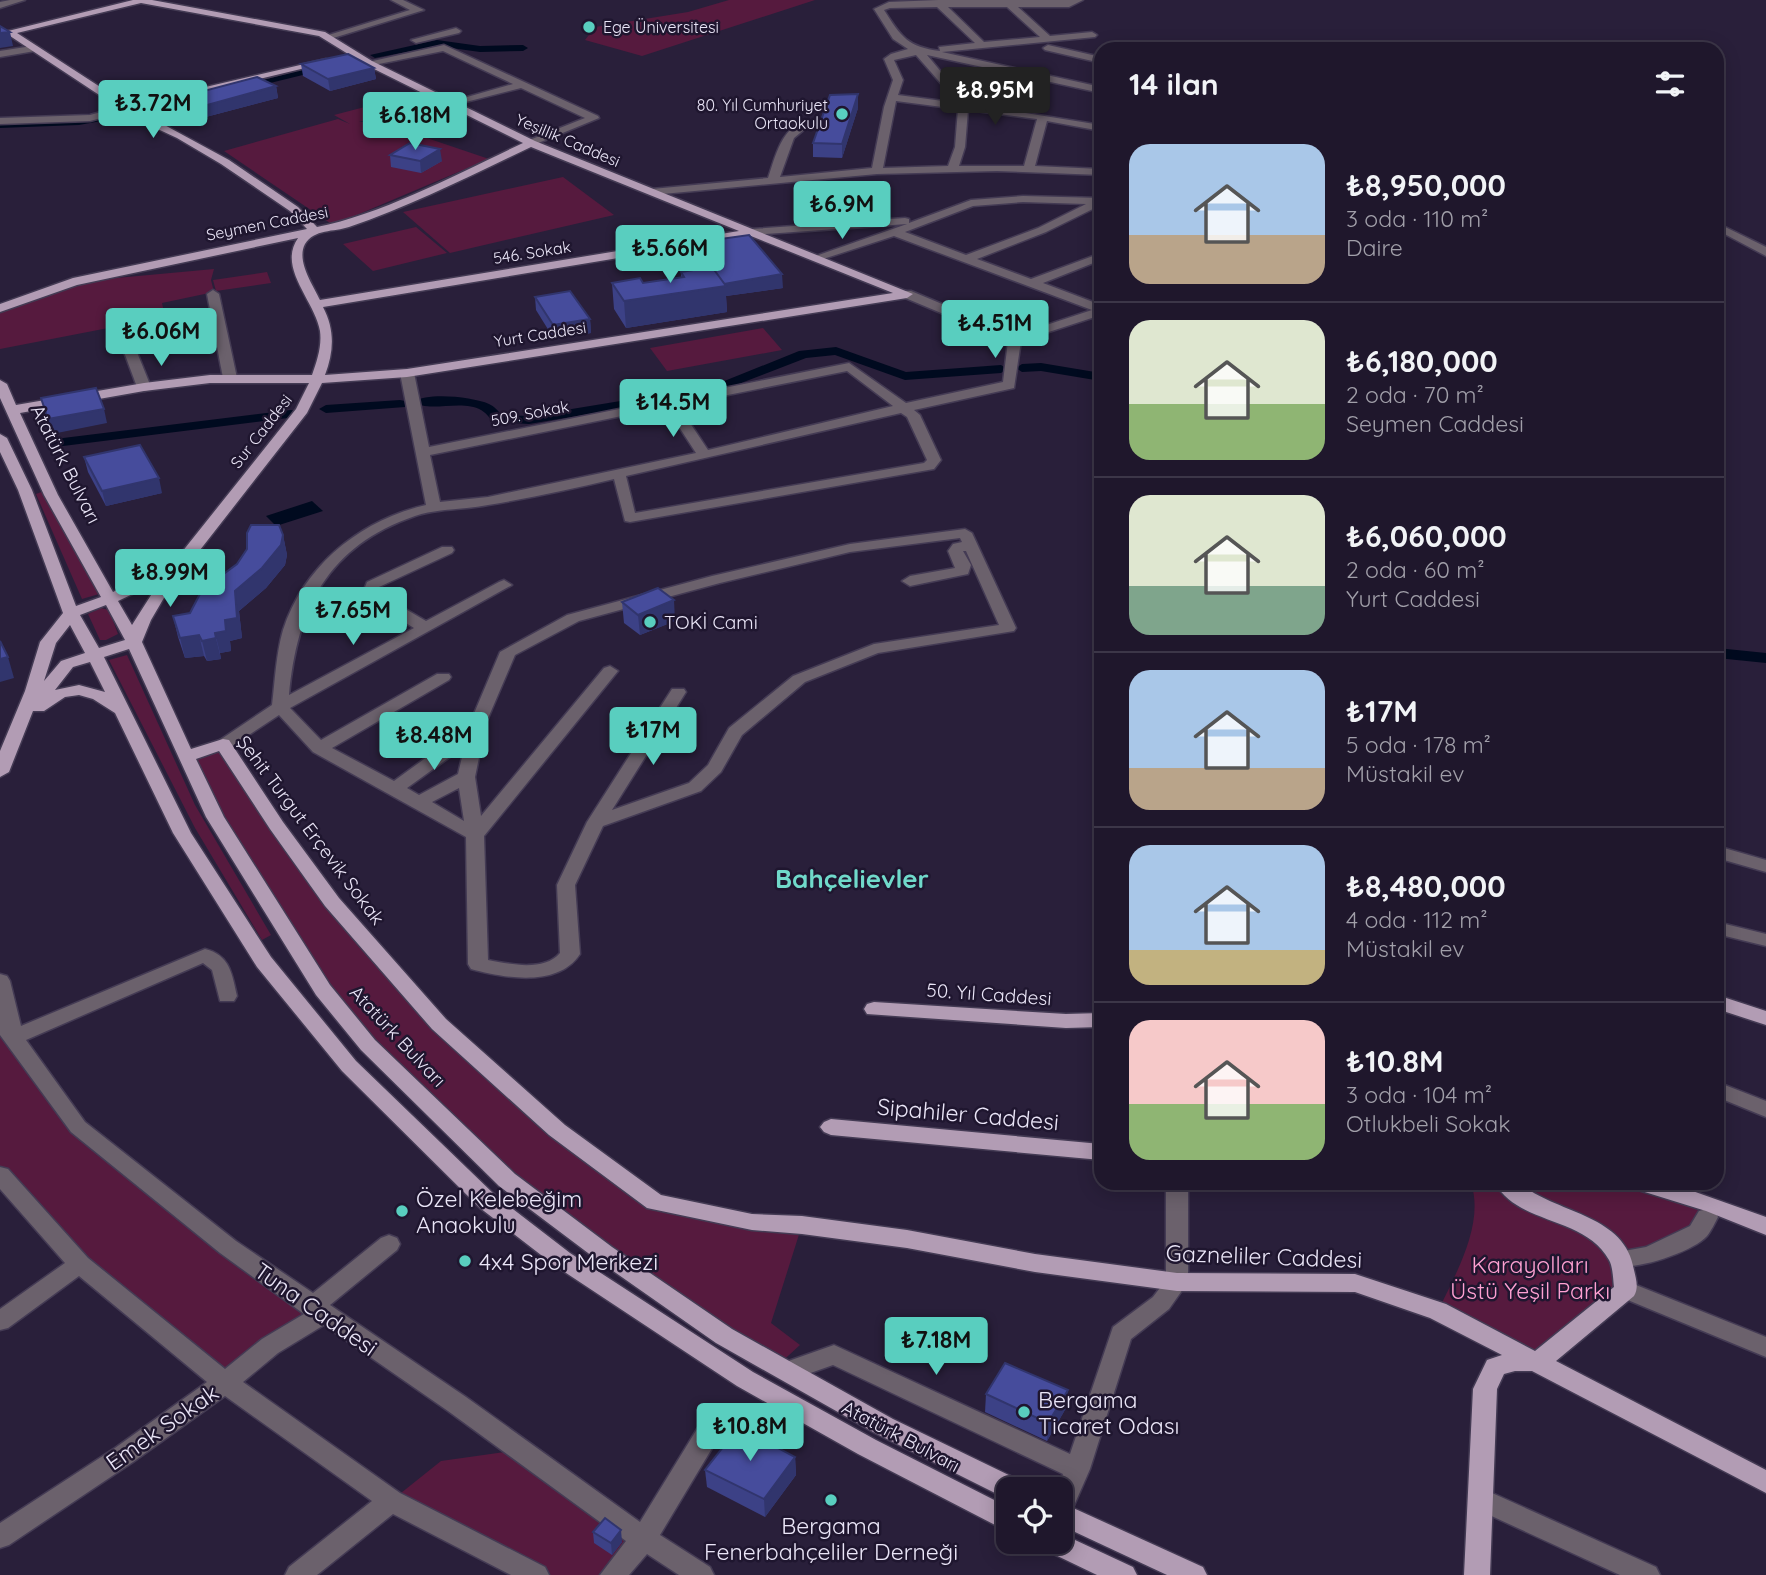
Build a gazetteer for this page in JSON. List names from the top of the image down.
{
  "streets": {
    "main road": [
      "Yeşillik Caddesi",
      "Seymen Caddesi",
      "546. Sokak",
      "Yurt Caddesi",
      "Sur Caddesi",
      "Atatürk Bulvarı",
      "Şehit Turgut Erçevik Sokak",
      "50. Yıl Caddesi",
      "Sipahiler Caddesi",
      "Gazneliler Caddesi"
    ],
    "street": ["509. Sokak", "Tuna Caddesi", "Emek Sokak"]
  },
  "crossings": [
    ["Yeşillik Caddesi", "Seymen Caddesi"],
    ["Yeşillik Caddesi", "546. Sokak"],
    ["Seymen Caddesi", "Sur Caddesi"],
    ["546. Sokak", "Sur Caddesi"],
    ["Yurt Caddesi", "Sur Caddesi"],
    ["Yurt Caddesi", "Atatürk Bulvarı"],
    ["Sur Caddesi", "Atatürk Bulvarı"],
    ["Atatürk Bulvarı", "Şehit Turgut Erçevik Sokak"],
    ["Şehit Turgut Erçevik Sokak", "Gazneliler Caddesi"],
    ["Tuna Caddesi", "Emek Sokak"]
  ],
  "districts": ["Bahçelievler"],
  "parks": ["Karayolları Üstü Yeşil Parkı"],
  "places": [
    "Ege Üniversitesi",
    "80. Yıl Cumhuriyet Ortaokulu",
    "TOKİ Cami",
    "Özel Kelebeğim Anaokulu",
    "4x4 Spor Merkezi",
    "Bergama Ticaret Odası",
    "Bergama Fenerbahçeliler Derneği"
  ],
  "page": {
    "heading": "14 ilan",
    "price": [
      "₺8.95M",
      "₺3.72M",
      "₺6.18M",
      "₺6.9M",
      "₺5.66M",
      "₺4.51M",
      "₺6.06M",
      "₺14.5M",
      "₺8.99M",
      "₺7.65M",
      "₺17M",
      "₺8.48M",
      "₺7.18M",
      "₺10.8M"
    ],
    "list": [
      {
        "name": "₺8,950,000",
        "note": "3 oda · 110 m² · Daire"
      },
      {
        "name": "₺6,180,000",
        "note": "2 oda · 70 m² · Seymen Caddesi"
      },
      {
        "name": "₺6,060,000",
        "note": "2 oda · 60 m² · Yurt Caddesi"
      },
      {
        "name": "₺17M",
        "note": "5 oda · 178 m² · Müstakil ev"
      },
      {
        "name": "₺8,480,000",
        "note": "4 oda · 112 m² · Müstakil ev"
      },
      {
        "name": "₺10.8M",
        "note": "3 oda · 104 m² · Otlukbeli Sokak"
      }
    ]
  }
}
